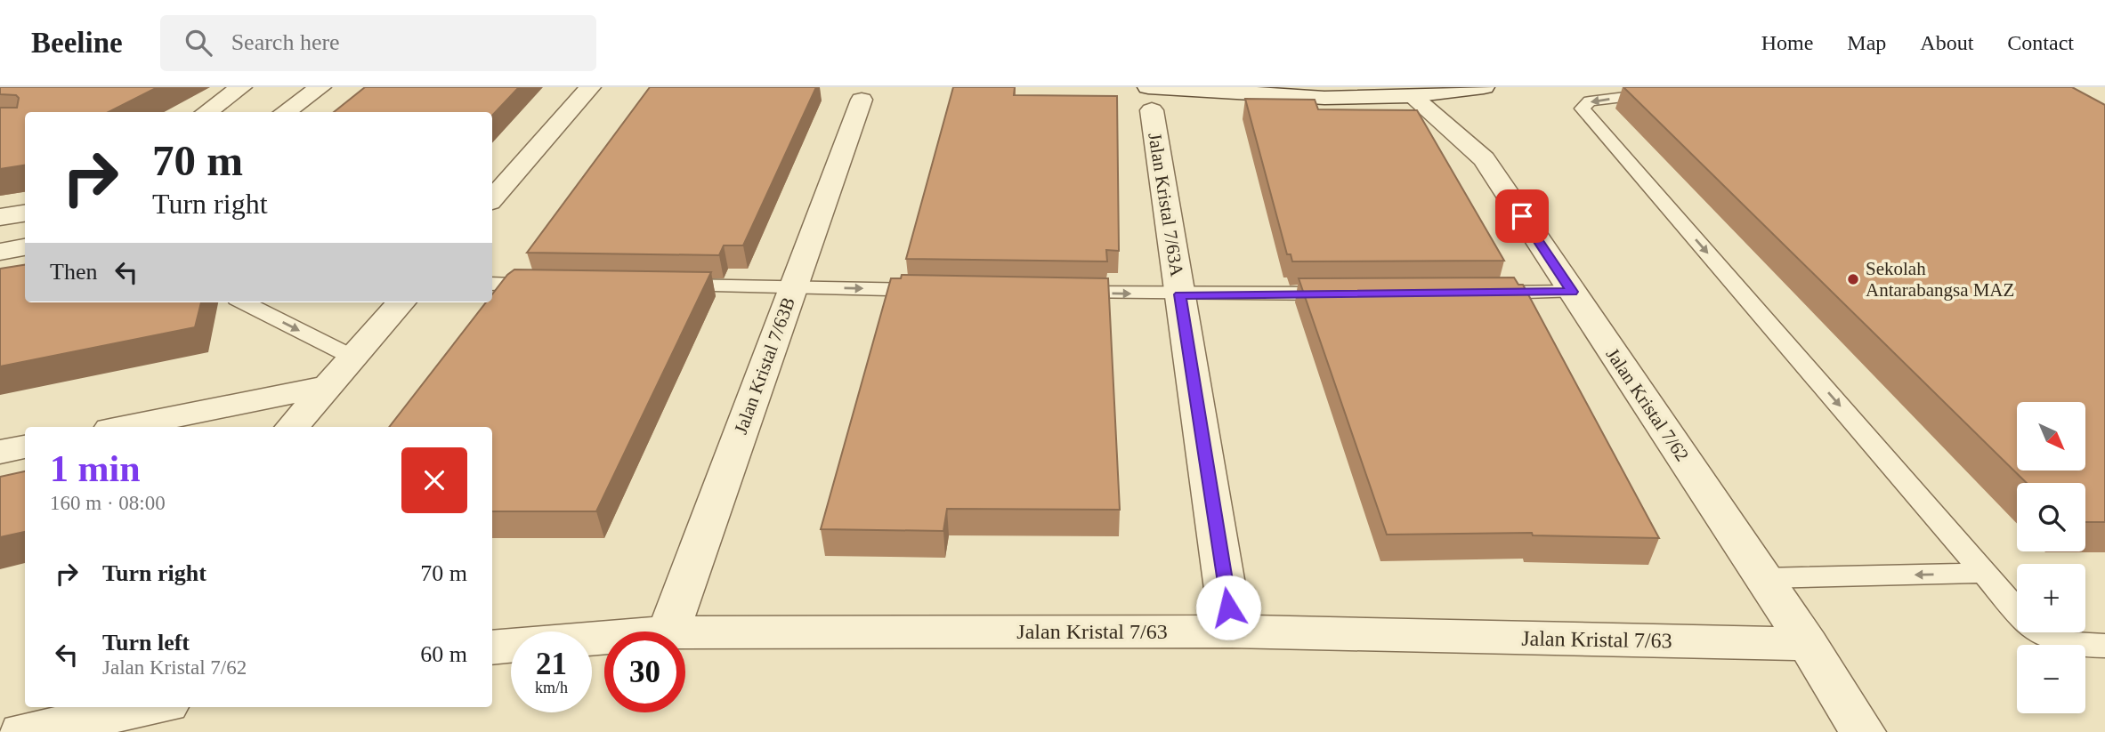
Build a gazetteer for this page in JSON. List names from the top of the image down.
{
  "streets": {
    "street": [
      "Jalan Kristal 7/63A",
      "Jalan Kristal 7/63B",
      "Jalan Kristal 7/62",
      "Jalan Kristal 7/63"
    ]
  },
  "crossings": [
    ["Jalan Kristal 7/63A", "Jalan Kristal 7/63"],
    ["Jalan Kristal 7/62", "Jalan Kristal 7/63"]
  ],
  "places": ["Sekolah Antarabangsa MAZ"],
  "north": "bottom right",
  "page": {
    "header": "Beeline",
    "search": "Search here",
    "nav": [
      "Home",
      "Map",
      "About",
      "Contact"
    ],
    "turn": ["70 m", "Turn right"],
    "then": "Then",
    "map_buttons": ["+", "−"],
    "heading": ["1 min", "160 m · 08:00"],
    "list": [
      {
        "name": "Turn right",
        "value": "70 m"
      },
      {
        "name": "Turn left",
        "note": "Jalan Kristal 7/62",
        "value": "60 m"
      }
    ],
    "speed": "21 km/h",
    "limit": "30"
  }
}
